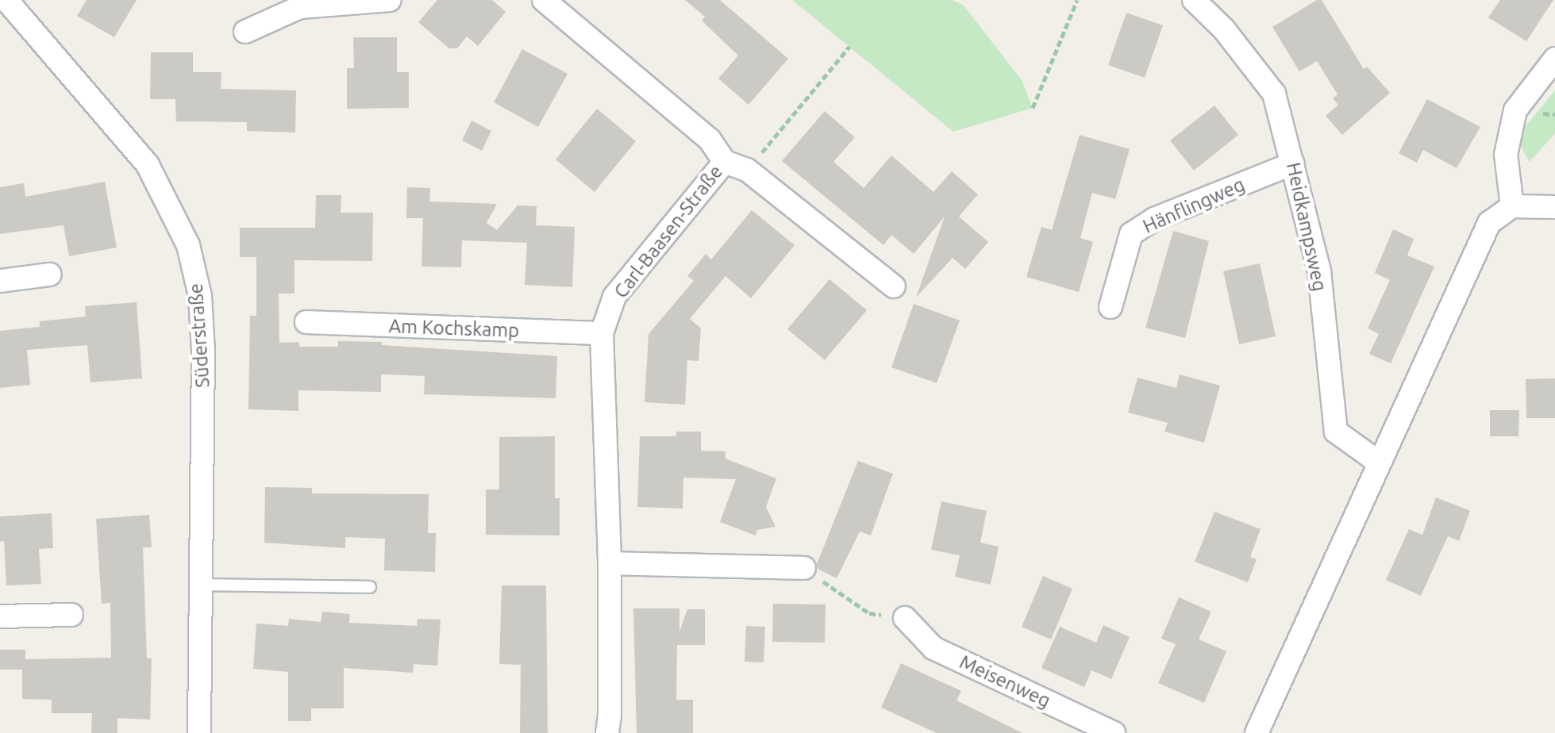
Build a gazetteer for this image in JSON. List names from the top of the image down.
{
  "streets": {
    "street": [
      "Hänflingweg",
      "Heidkampsweg",
      "Carl-Baasen-Straße",
      "Am Kochskamp",
      "Süderstraße",
      "Meisenweg"
    ]
  },
  "crossings": [
    ["Hänflingweg", "Heidkampsweg"],
    ["Carl-Baasen-Straße", "Am Kochskamp"]
  ]
}
